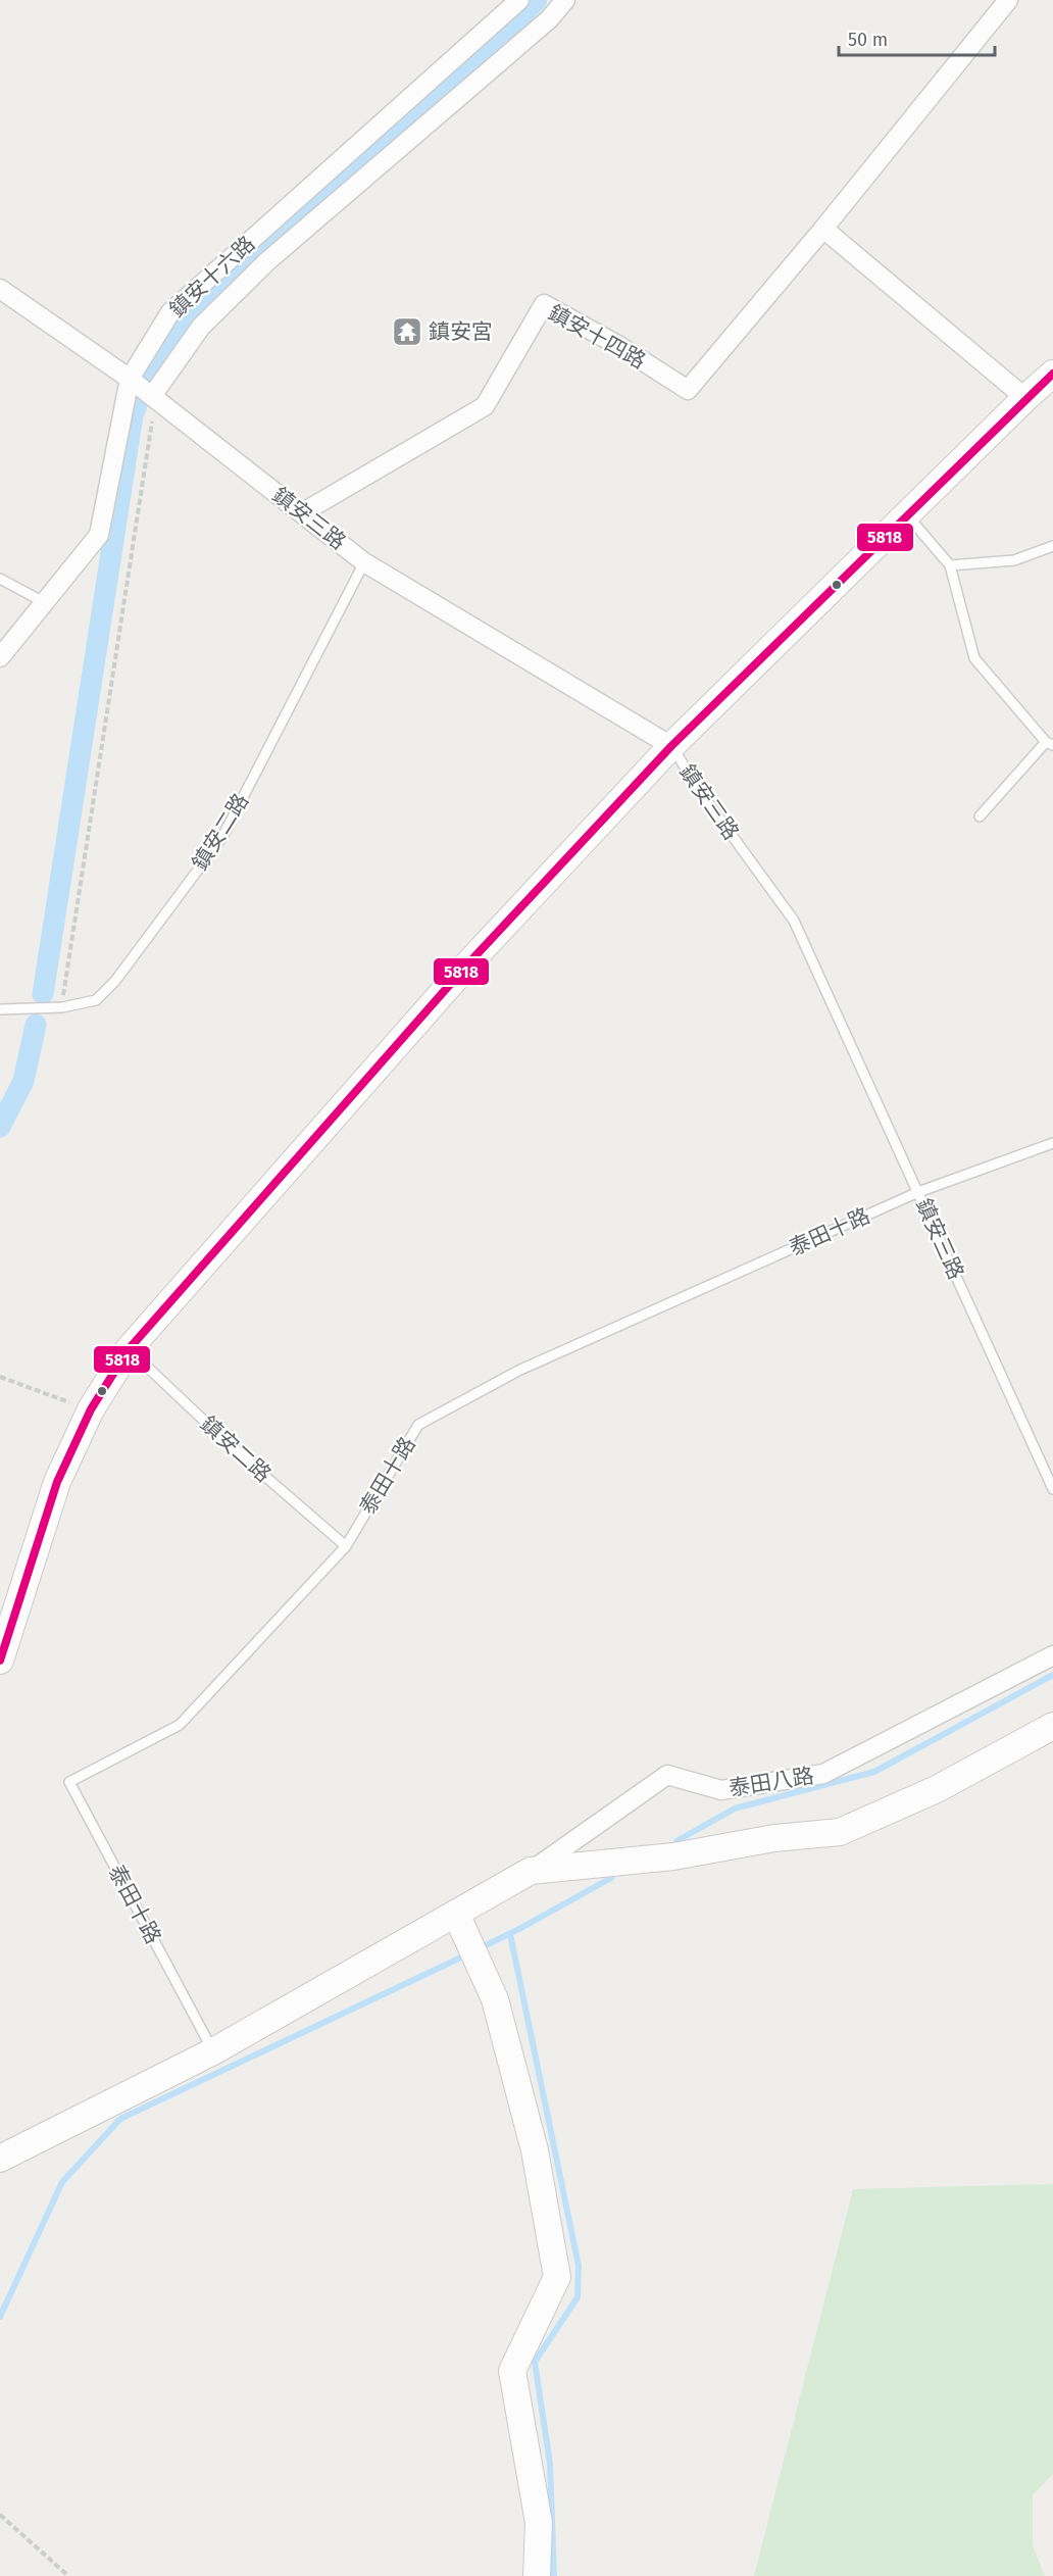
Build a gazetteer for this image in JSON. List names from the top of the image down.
{
  "streets": {
    "street": [
      "鎮安十六路",
      "鎮安十四路",
      "鎮安三路",
      "泰田八路"
    ],
    "lane": ["鎮安二路", "泰田十路"]
  },
  "crossings": [
    ["鎮安十六路", "鎮安三路"],
    ["鎮安十四路", "鎮安三路"],
    ["鎮安三路", "鎮安二路"],
    ["鎮安三路", "泰田十路"],
    ["鎮安二路", "泰田十路"]
  ],
  "places": {
    "temple": ["鎮安宮"]
  },
  "lines": ["transit line 5818"],
  "scale_bar": "50 m"
}
